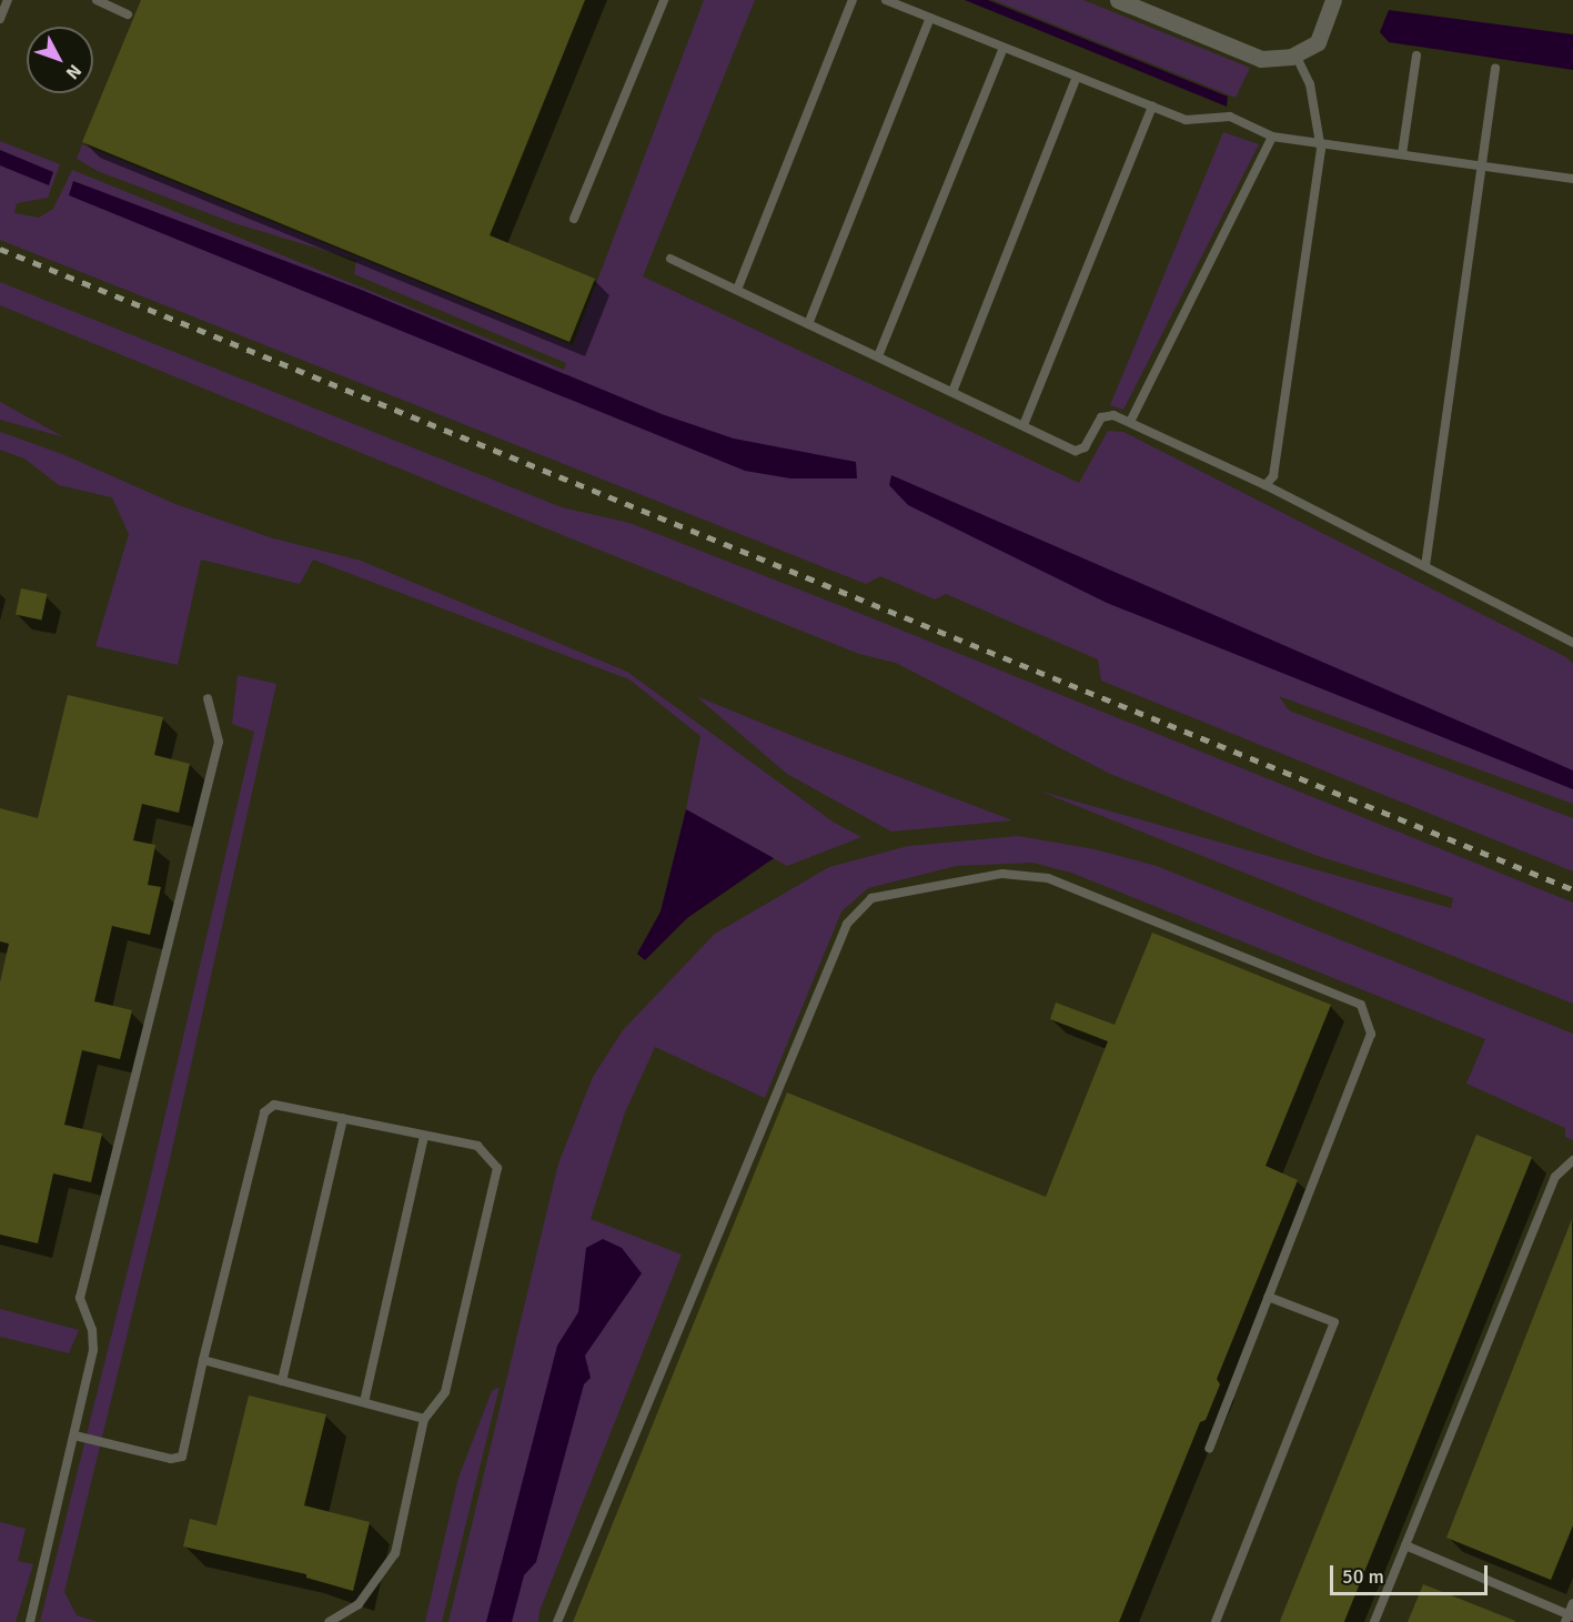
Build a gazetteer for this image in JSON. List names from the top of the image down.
{
  "scale_bar": "50 m",
  "north": "bottom right"
}
